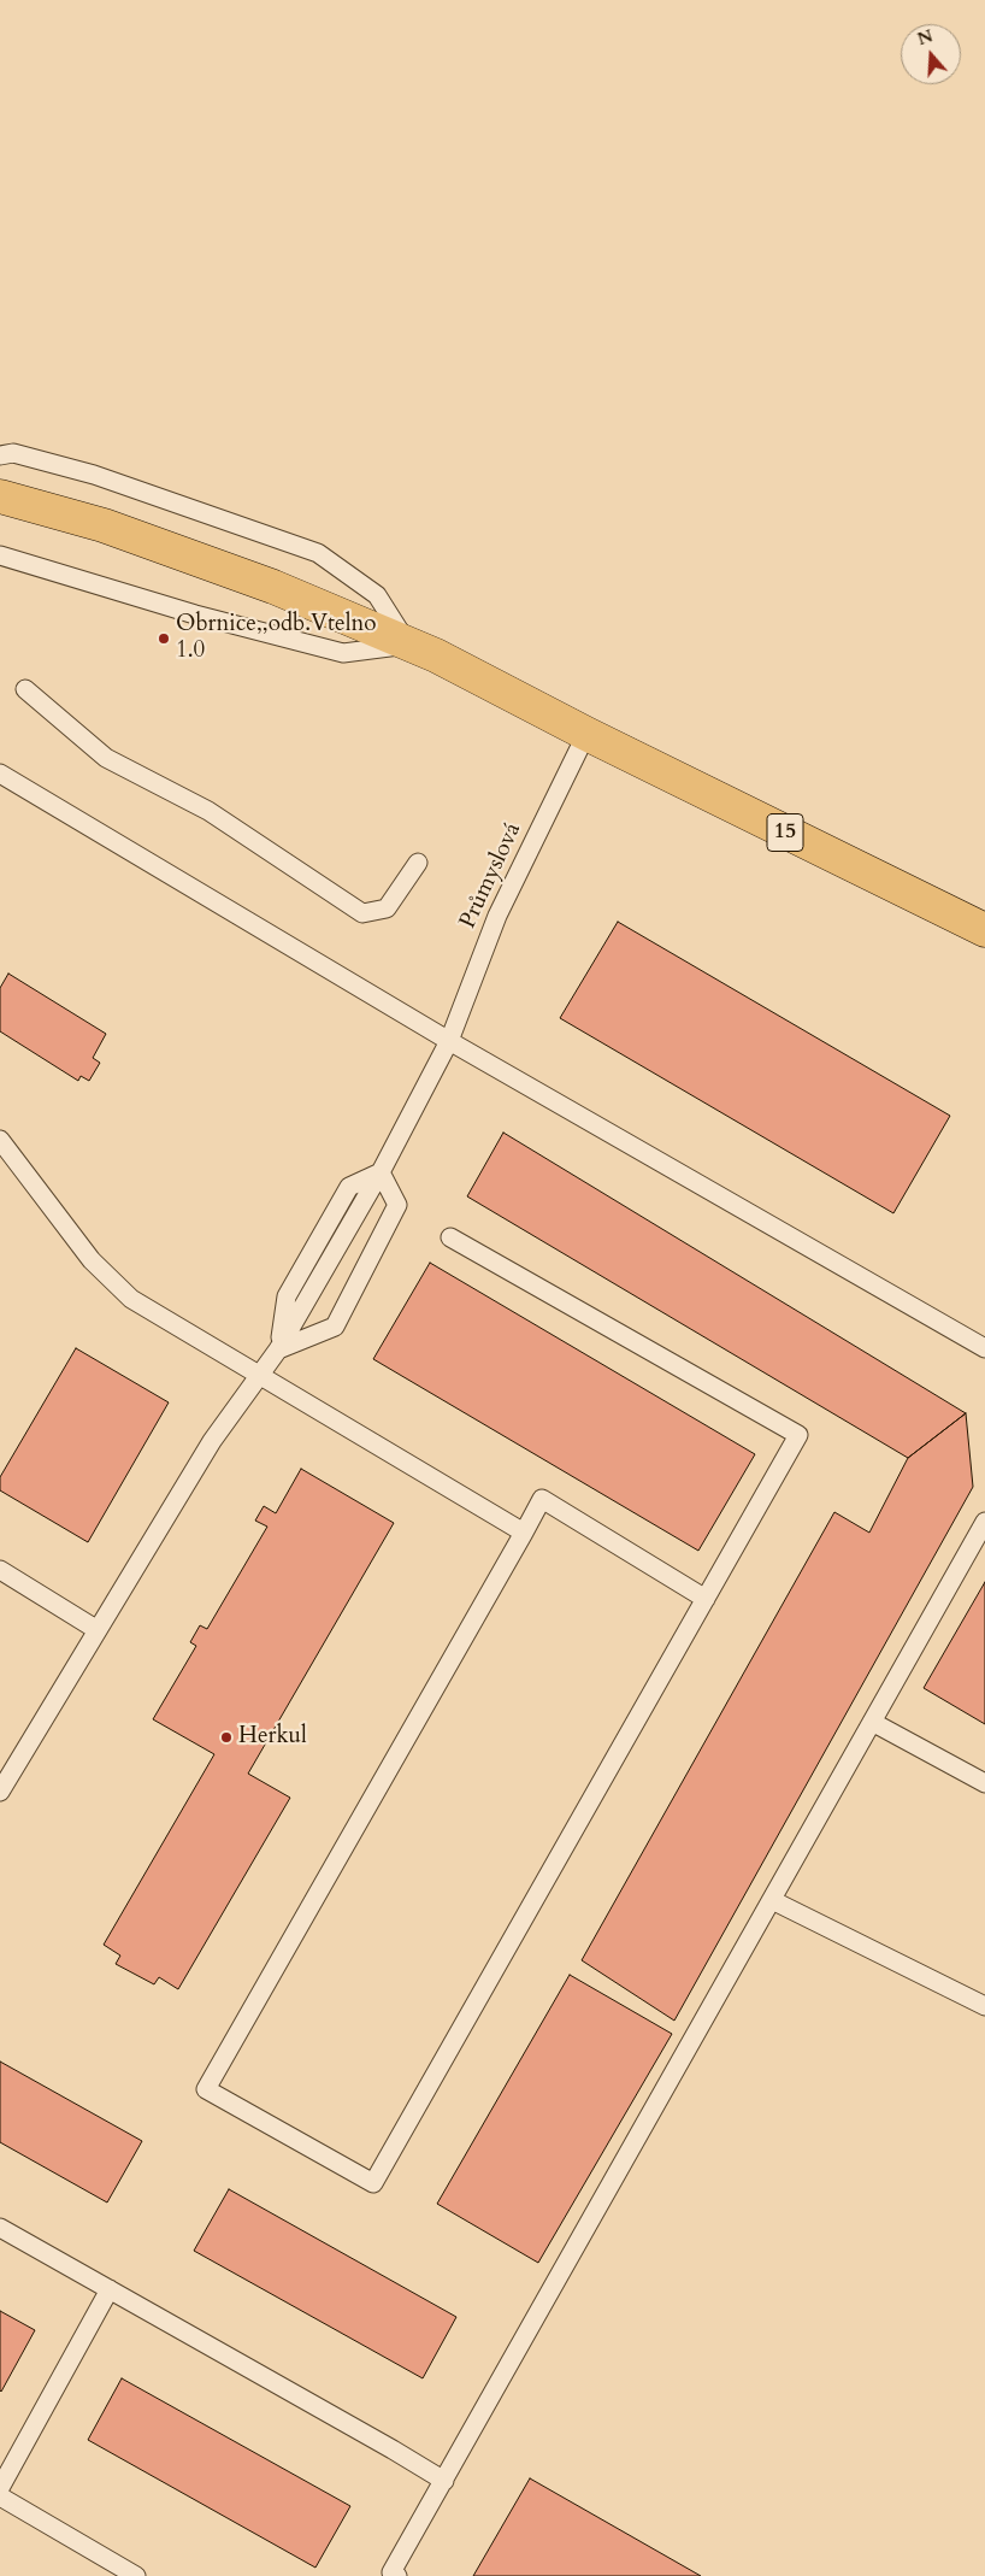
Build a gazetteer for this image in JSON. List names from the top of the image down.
{
  "streets": {
    "main road": ["15"],
    "lane": ["Průmyslová"]
  },
  "crossings": [
    ["15", "Průmyslová"]
  ],
  "places": ["Obrnice,,odb.Vtelno 1.0", "Herkul"],
  "north": "top"
}
